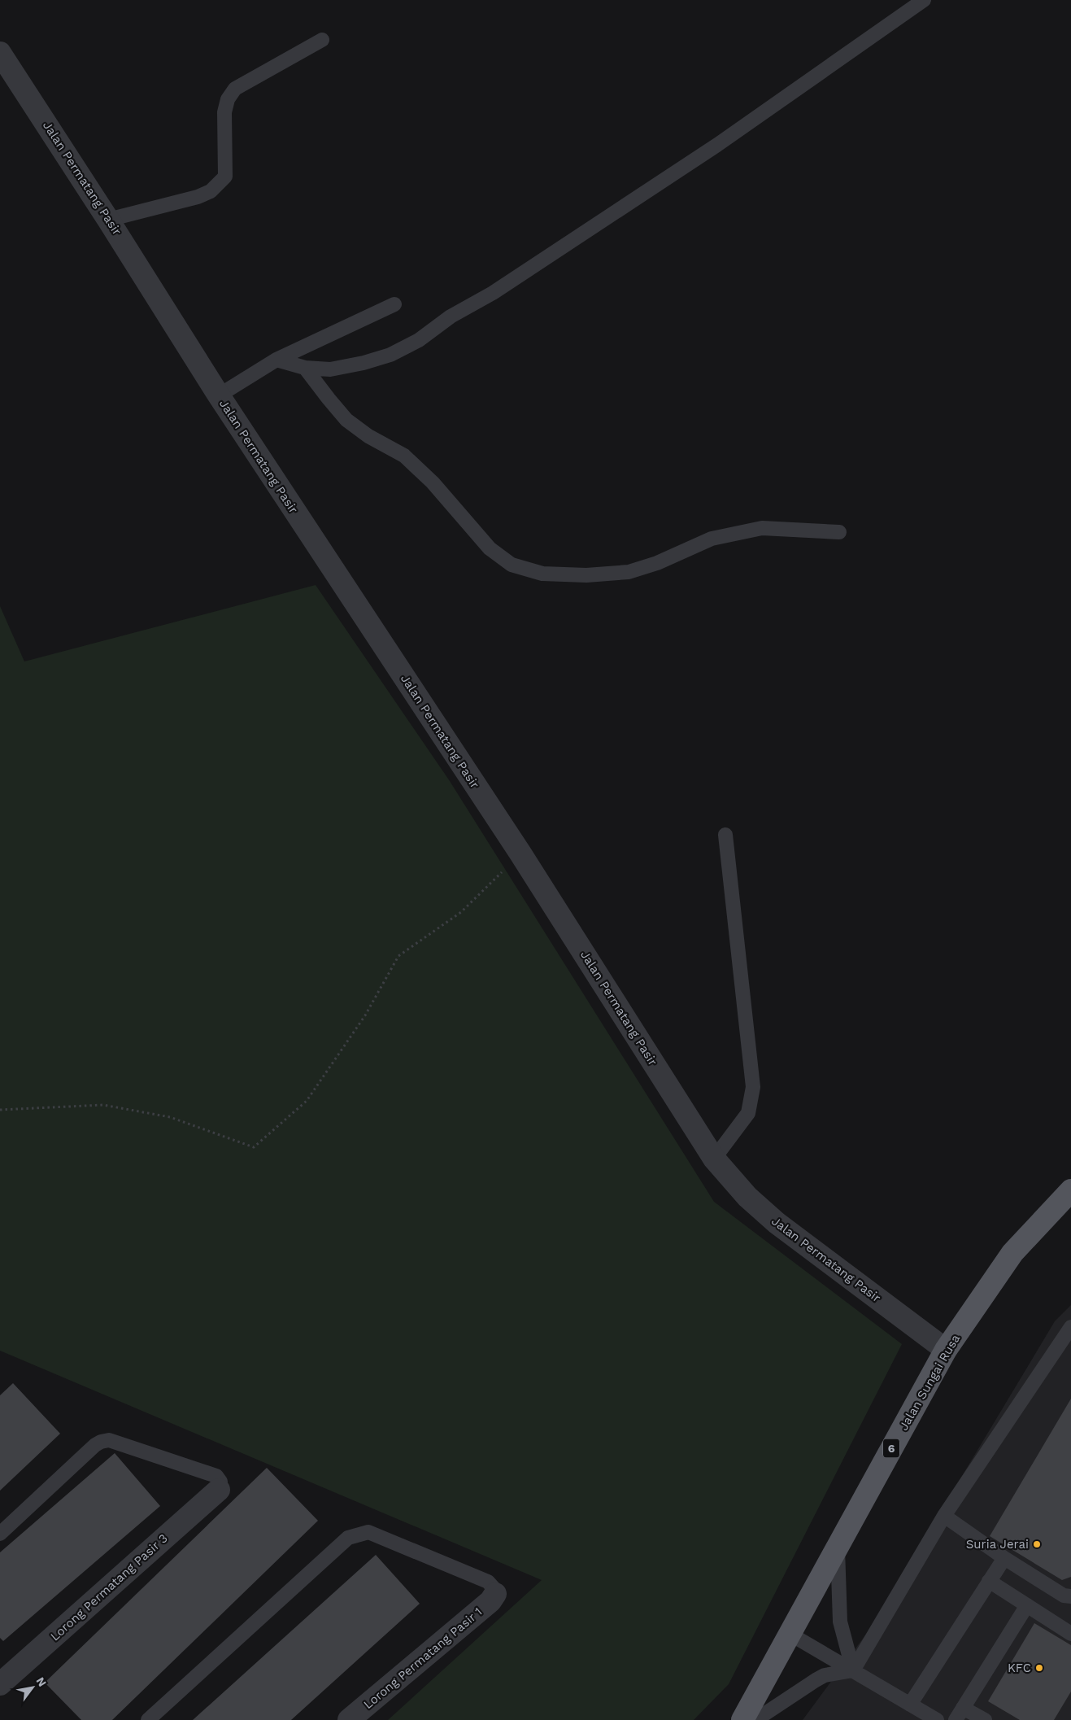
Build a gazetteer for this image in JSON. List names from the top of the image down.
{
  "streets": {
    "main road": ["Jalan Sungai Rusa", "6"],
    "street": ["Jalan Permatang Pasir", "Lorong Permatang Pasir 3", "Lorong Permatang Pasir 1"]
  },
  "crossings": [
    ["Jalan Permatang Pasir", "Jalan Sungai Rusa"]
  ],
  "places": ["Suria Jerai", "KFC"],
  "north": "top right"
}
